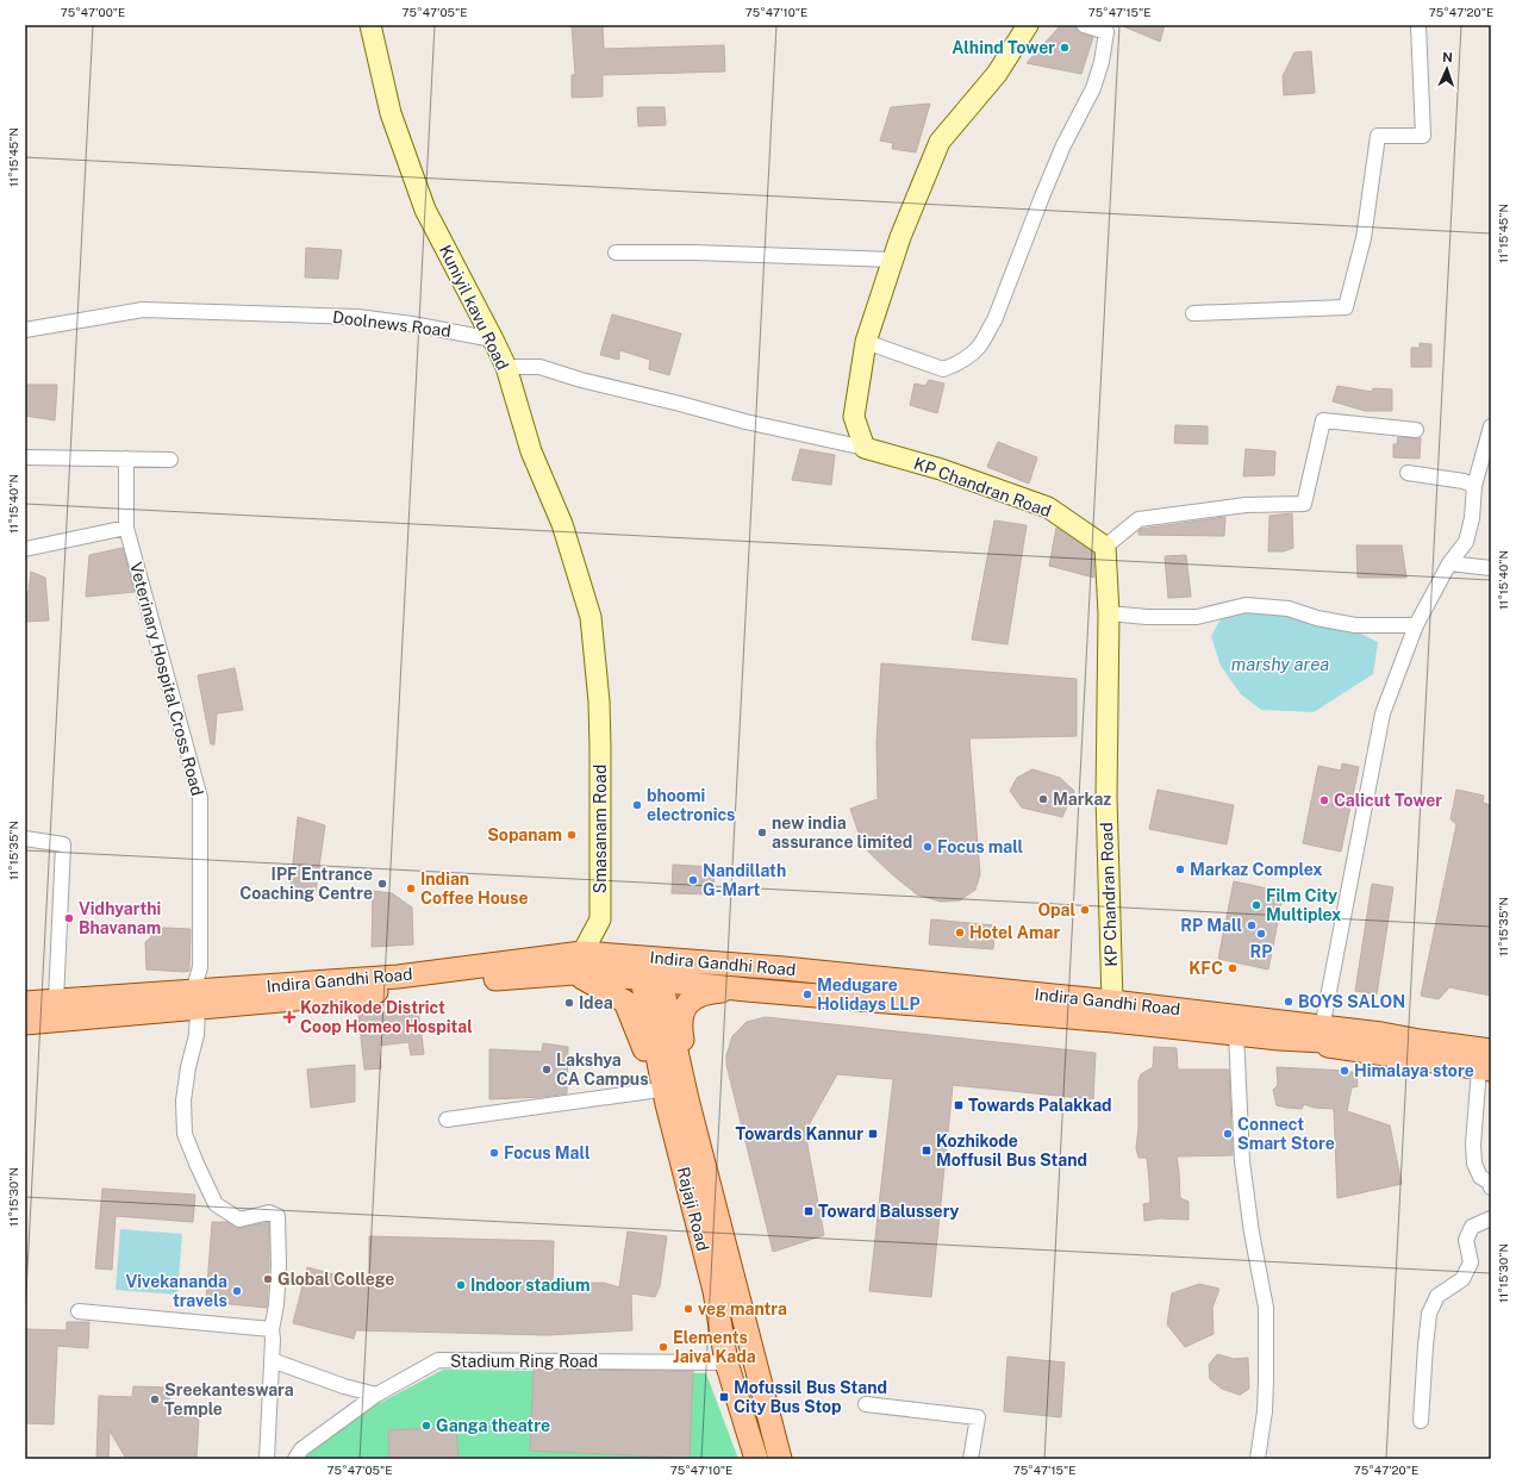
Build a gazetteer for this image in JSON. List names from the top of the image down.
{
  "streets": {
    "main road": ["Indira Gandhi Road", "Rajaji Road"],
    "street": [
      "Kuniyil kavu Road",
      "Doolnews Road",
      "KP Chandran Road",
      "Veterinary Hospital Cross Road",
      "Smasanam Road",
      "Stadium Ring Road"
    ]
  },
  "crossings": [
    ["Kuniyil kavu Road", "Doolnews Road"],
    ["Kuniyil kavu Road", "Smasanam Road"],
    ["KP Chandran Road", "Indira Gandhi Road"],
    ["Veterinary Hospital Cross Road", "Indira Gandhi Road"],
    ["Smasanam Road", "Indira Gandhi Road"],
    ["Indira Gandhi Road", "Rajaji Road"],
    ["Rajaji Road", "Stadium Ring Road"]
  ],
  "water": ["marshy area"],
  "places": {
    "other": [
      "Alhind Tower",
      "Markaz",
      "Calicut Tower",
      "bhoomi electronics",
      "new india assurance limited",
      "Sopanam",
      "Focus mall",
      "Markaz Complex",
      "Nandillath G-Mart",
      "IPF Entrance Coaching Centre",
      "Indian Coffee House",
      "Film City Multiplex",
      "Opal",
      "Vidhyarthi Bhavanam",
      "RP Mall",
      "Hotel Amar",
      "RP",
      "KFC",
      "Medugare Holidays LLP",
      "BOYS SALON",
      "Idea",
      "Lakshya CA Campus",
      "Himalaya store",
      "Connect Smart Store",
      "Focus Mall",
      "Global College",
      "Indoor stadium",
      "Vivekananda travels",
      "veg mantra",
      "Elements Jaiva Kada",
      "Sreekanteswara Temple",
      "Ganga theatre"
    ],
    "health": ["Kozhikode District Coop Homeo Hospital"],
    "transit": [
      "Towards Palakkad",
      "Towards Kannur",
      "Kozhikode Moffusil Bus Stand",
      "Toward Balussery",
      "Mofussil Bus Stand City Bus Stop"
    ]
  },
  "north": "top",
  "coordinates": [
    "75°47'00\"E",
    "75°47'05\"E",
    "75°47'10\"E",
    "75°47'15\"E",
    "75°47'20\"E",
    "11°15'45\"N",
    "11°15'40\"N",
    "11°15'35\"N",
    "11°15'30\"N"
  ]
}
